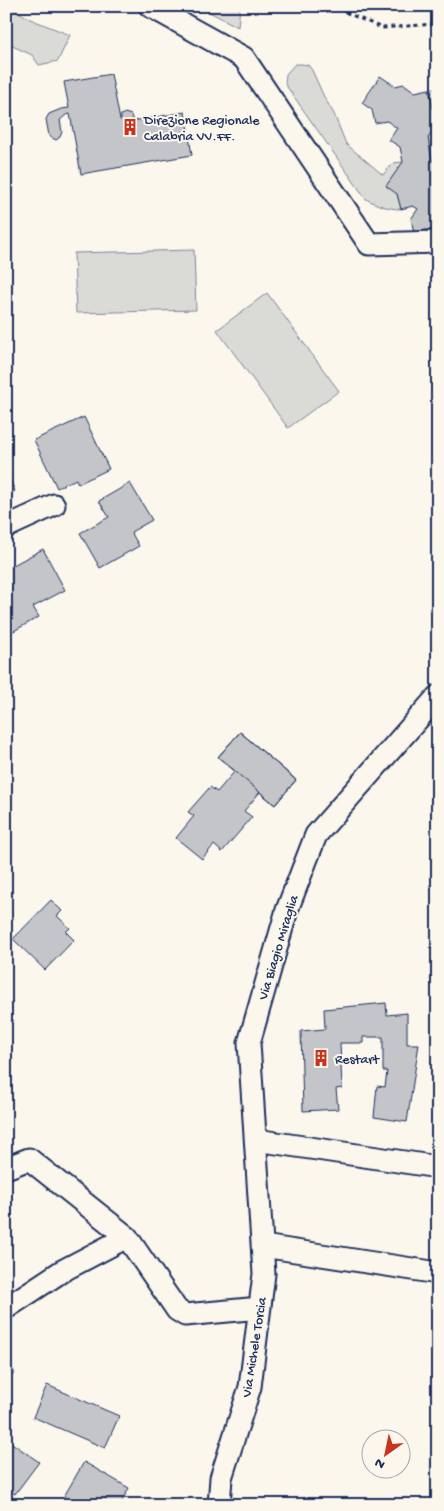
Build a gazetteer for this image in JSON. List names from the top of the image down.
{
  "streets": {
    "street": ["Via Biagio Miraglia", "Via Michele Torcia"]
  },
  "crossings": [
    ["Via Biagio Miraglia", "Via Michele Torcia"]
  ],
  "places": {
    "building": ["Direzione Regionale Calabria VV.FF.", "Restart"]
  },
  "north": "bottom left"
}
